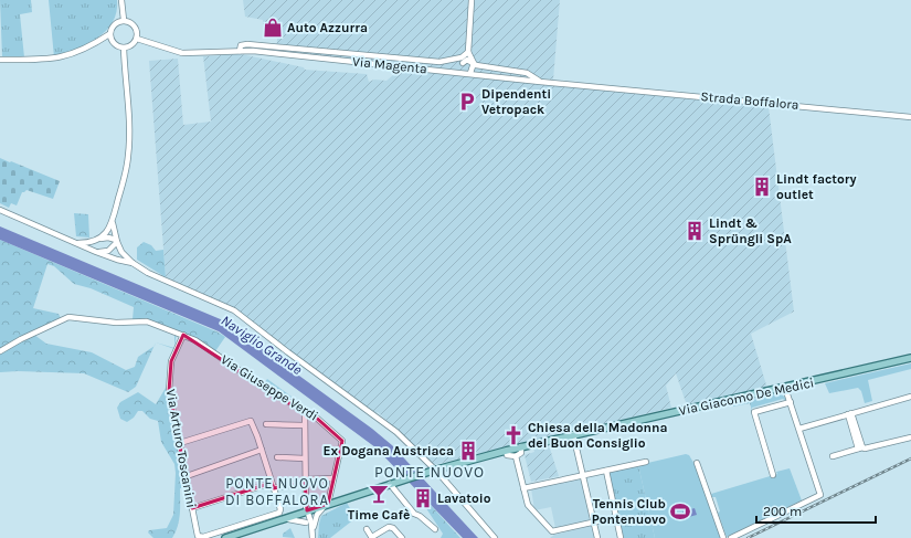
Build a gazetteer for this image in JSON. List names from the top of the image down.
{
  "streets": {
    "main road": ["Via Giacomo De Medici"],
    "street": [
      "Via Magenta",
      "Strada Boffalora",
      "Via Giuseppe Verdi",
      "Via Arturo Toscanini"
    ]
  },
  "crossings": [
    ["Via Magenta", "Strada Boffalora"],
    ["Via Giuseppe Verdi", "Via Giacomo De Medici"],
    ["Via Giuseppe Verdi", "Via Arturo Toscanini"]
  ],
  "districts": ["PONTE NUOVO", "PONTE NUOVO DI BOFFALORA"],
  "water": ["Naviglio Grande"],
  "places": {
    "shop": ["Auto Azzurra"],
    "parking": ["Dipendenti Vetropack"],
    "building": [
      "Lindt factory outlet",
      "Lindt & Sprüngli SpA",
      "Ex Dogana Austriaca",
      "Lavatoio"
    ],
    "church": ["Chiesa della Madonna del Buon Consiglio"],
    "bar": ["Time Cafè"],
    "sports": ["Tennis Club Pontenuovo"]
  },
  "scale_bar": "200 m"
}
